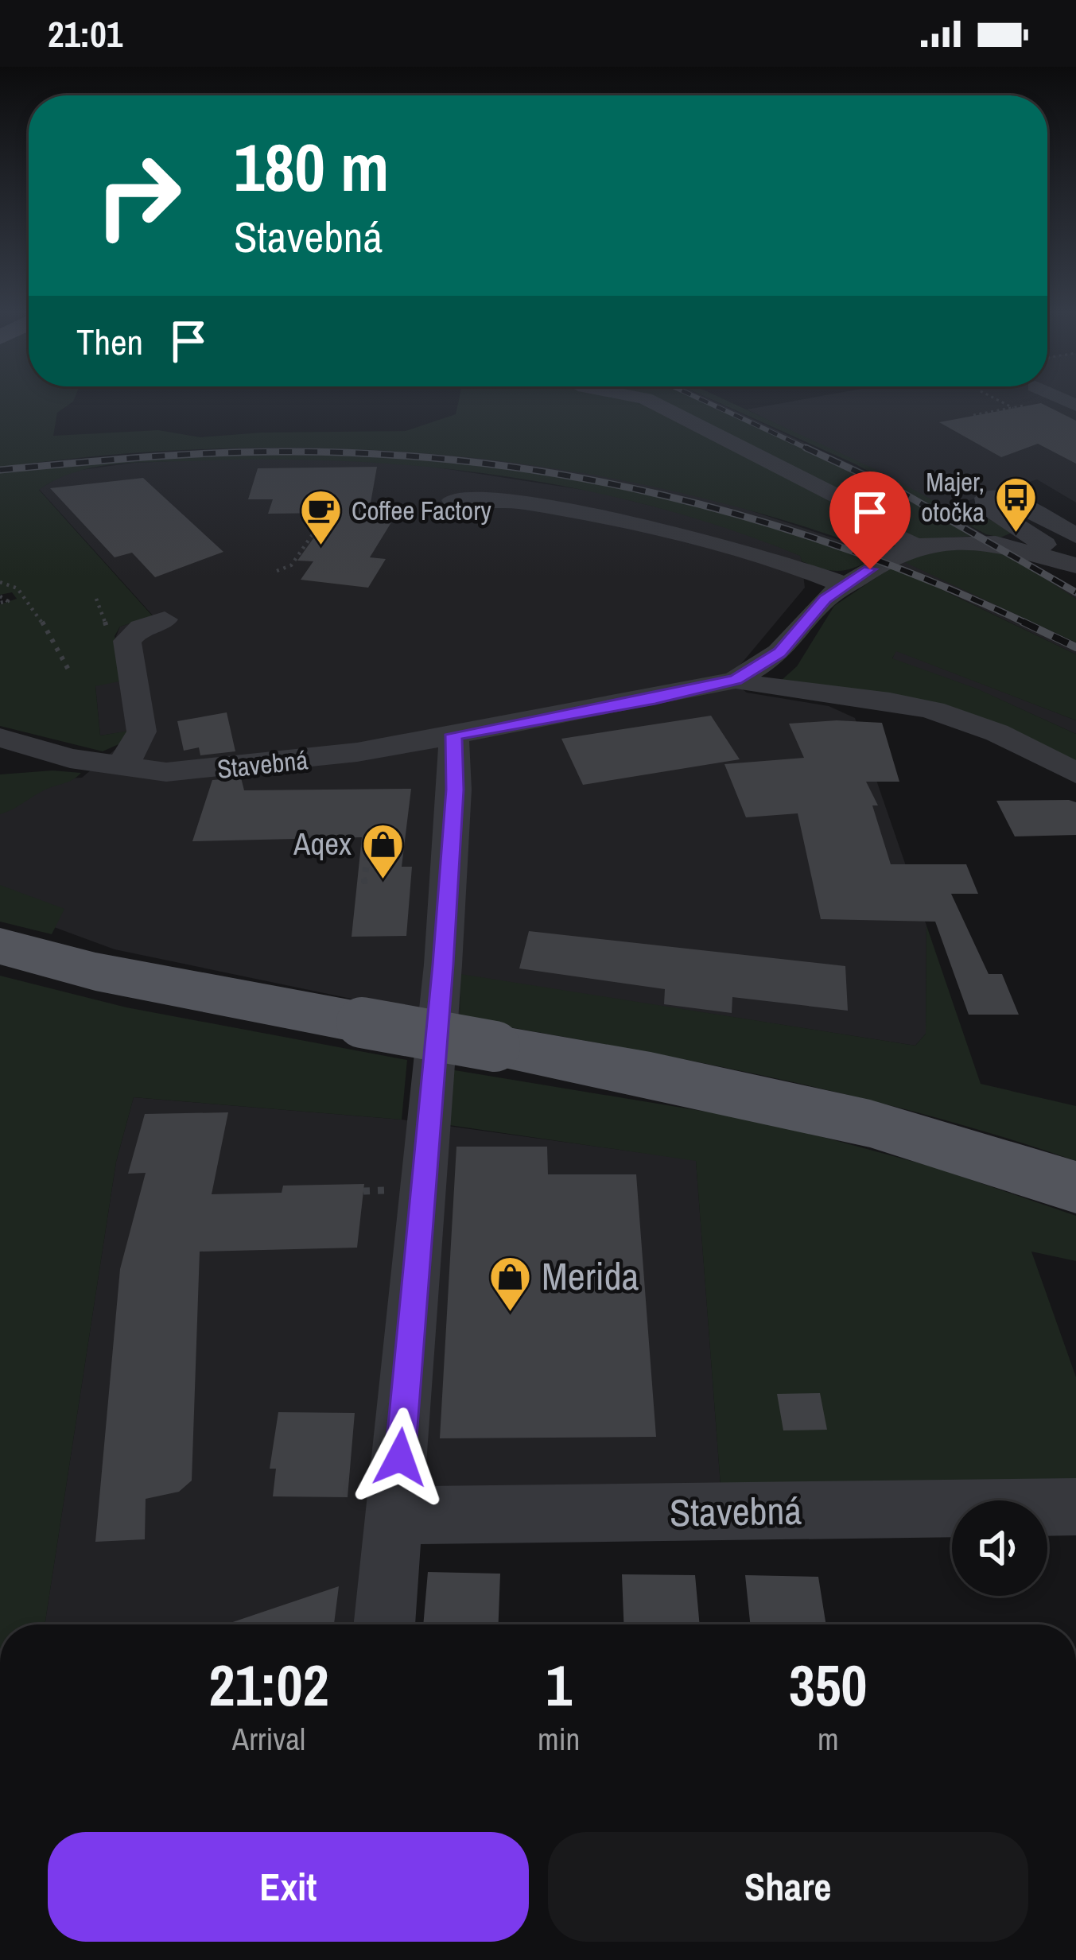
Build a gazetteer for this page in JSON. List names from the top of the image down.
{
  "streets": {
    "street": ["Stavebná"]
  },
  "places": {
    "bus stop": ["Majer, otočka"],
    "cafe": ["Coffee Factory"],
    "shop": ["Aqex", "Merida"]
  },
  "page": {
    "status": "21:01",
    "turn": ["180 m", "Stavebná"],
    "then": "Then",
    "eta": [
      "21:02",
      "Arrival",
      "1",
      "min",
      "350",
      "m"
    ],
    "buttons": ["Exit", "Share"]
  }
}
